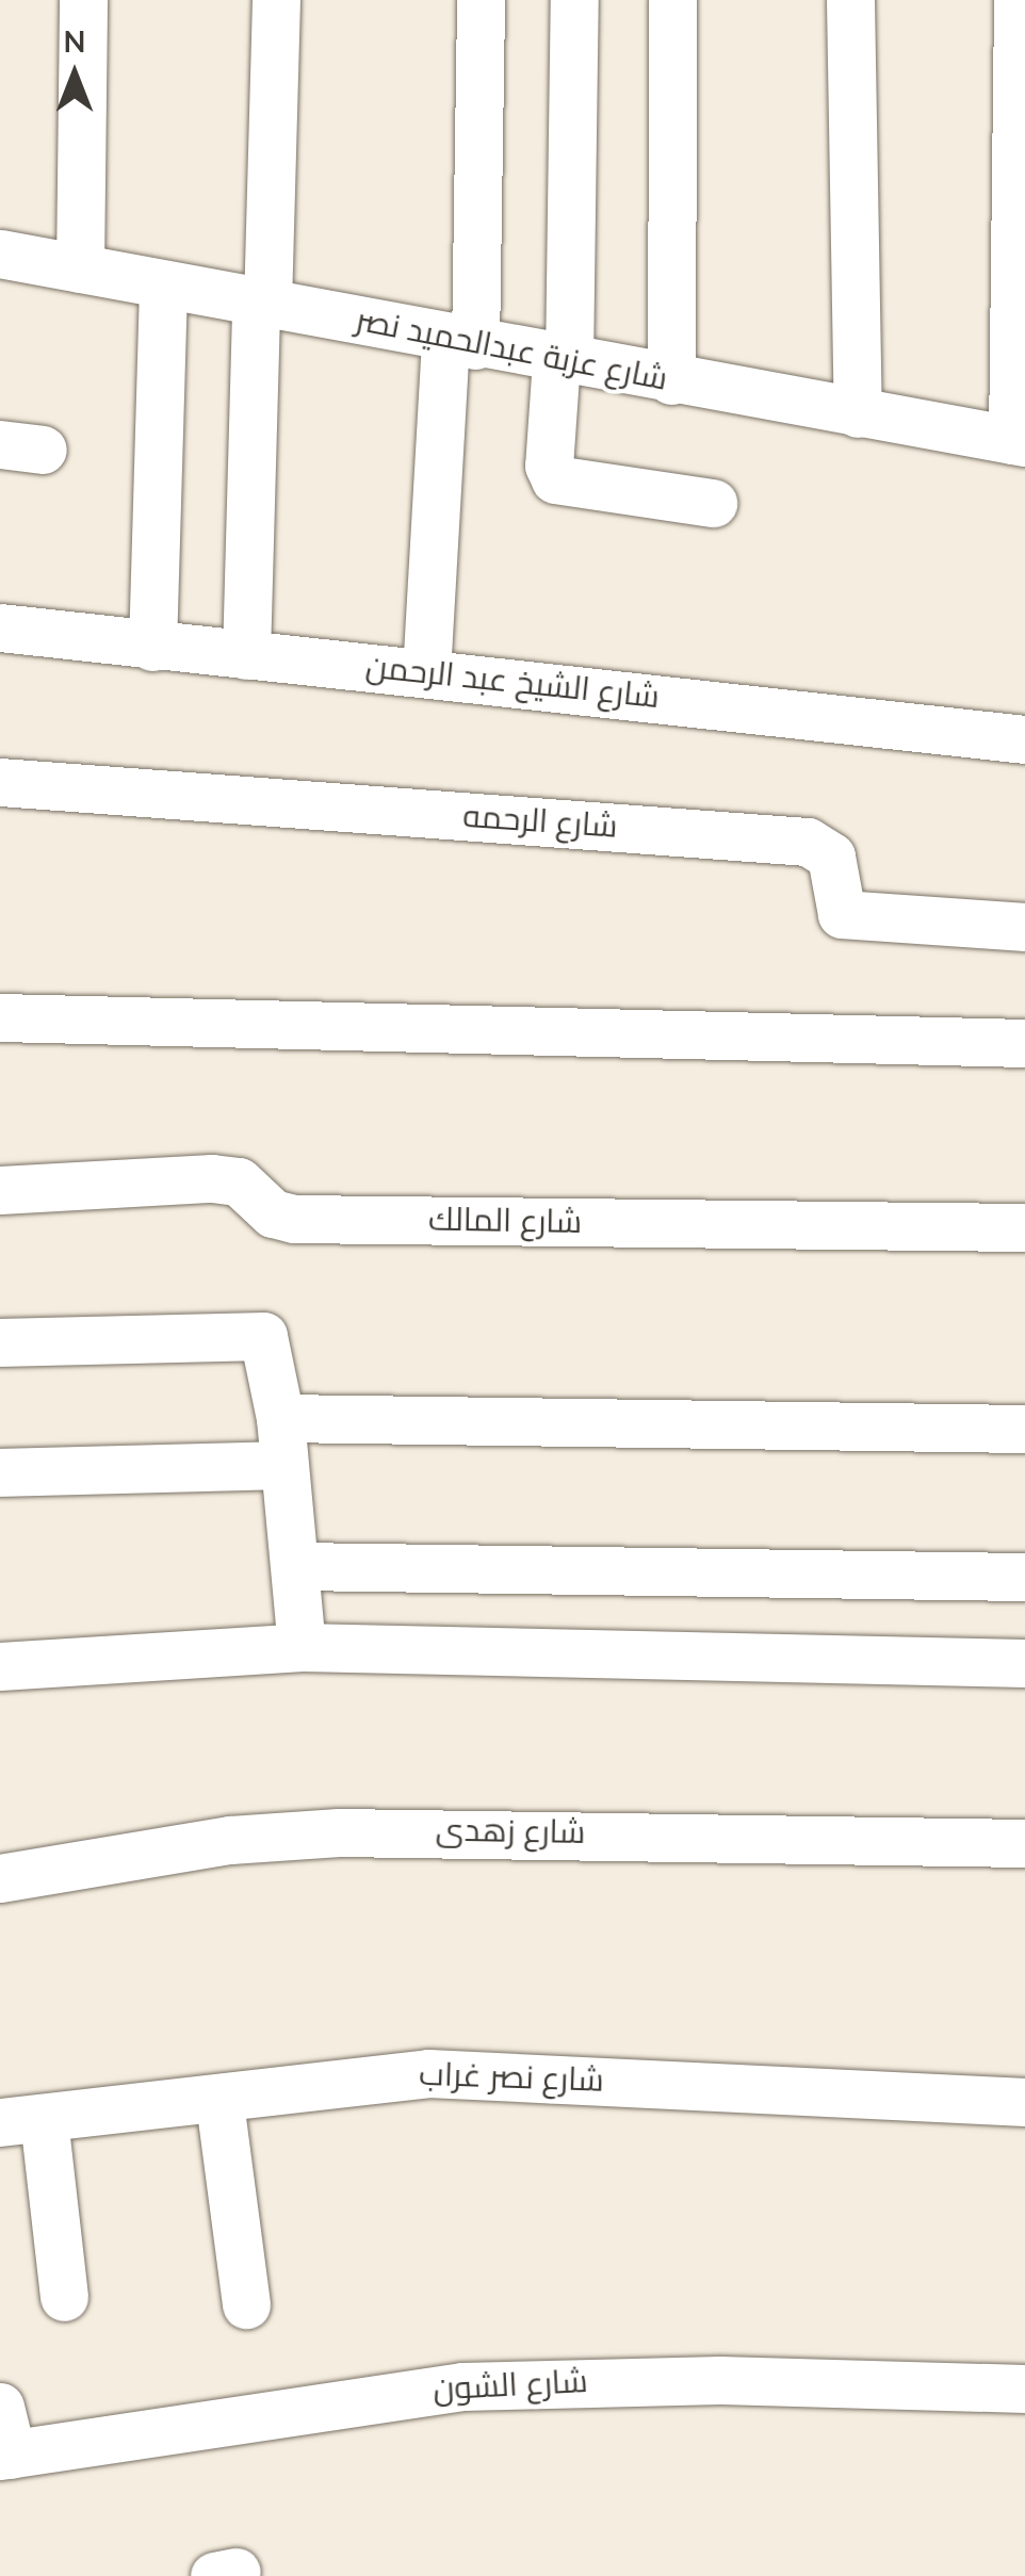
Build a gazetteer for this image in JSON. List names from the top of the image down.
{
  "streets": {
    "street": [
      "شارع عزبة عبدالحميد نصر",
      "شارع الشيخ عبد الرحمن",
      "شارع الرحمه",
      "شارع المالك",
      "شارع زهدى",
      "شارع نصر غراب",
      "شارع الشون"
    ]
  },
  "north": "top"
}
